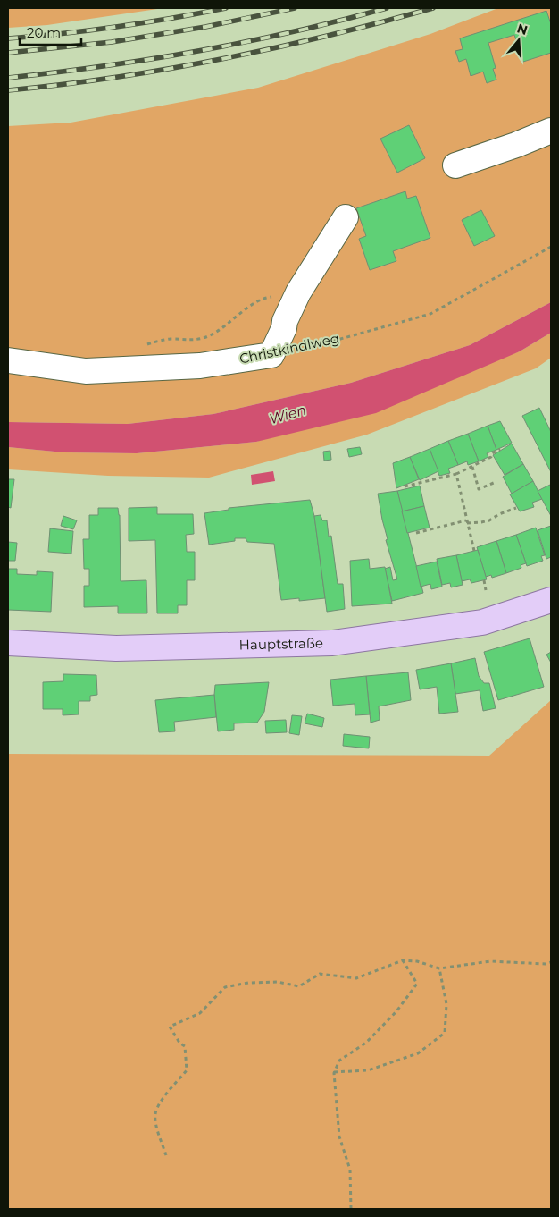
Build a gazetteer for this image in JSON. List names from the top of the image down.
{
  "streets": {
    "main road": ["Hauptstraße"],
    "lane": ["Christkindlweg"]
  },
  "water": ["Wien"],
  "scale_bar": "20 m",
  "north": "top"
}
